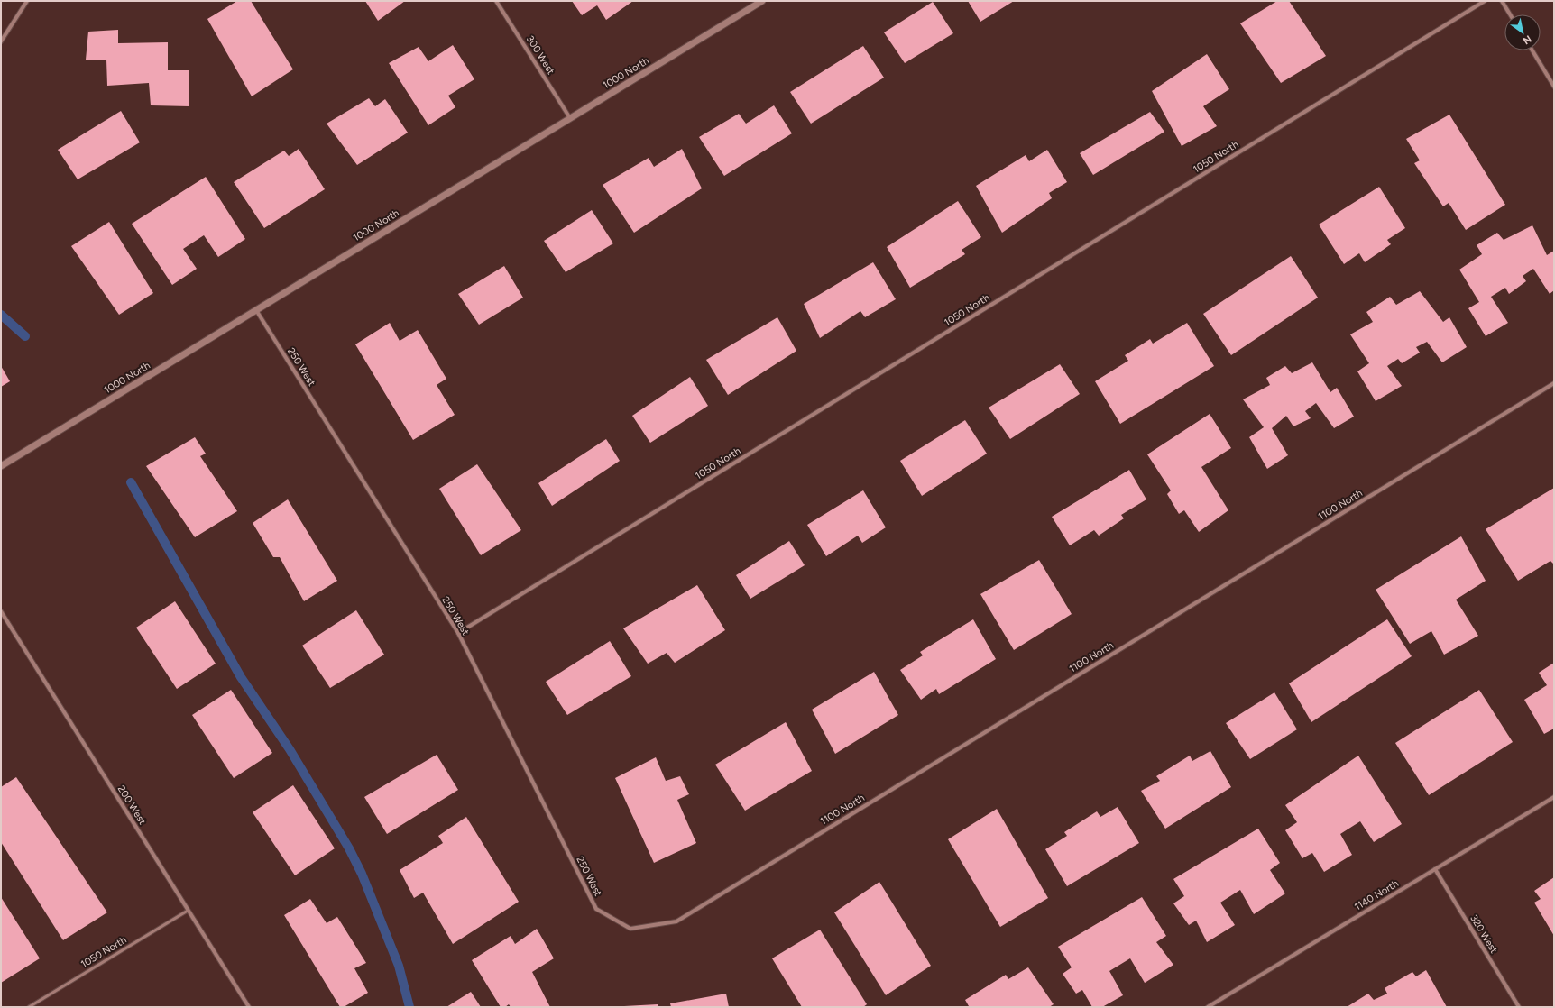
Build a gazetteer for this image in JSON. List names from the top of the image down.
{
  "streets": {
    "street": [
      "300 West",
      "1000 North",
      "1050 North",
      "250 West",
      "1100 North",
      "200 West",
      "1140 North",
      "320 West"
    ]
  },
  "crossings": [
    ["300 West", "1000 North"],
    ["1000 North", "250 West"],
    ["1050 North", "250 West"],
    ["1050 North", "200 West"],
    ["250 West", "1100 North"],
    ["1140 North", "320 West"]
  ],
  "north": "bottom right"
}
